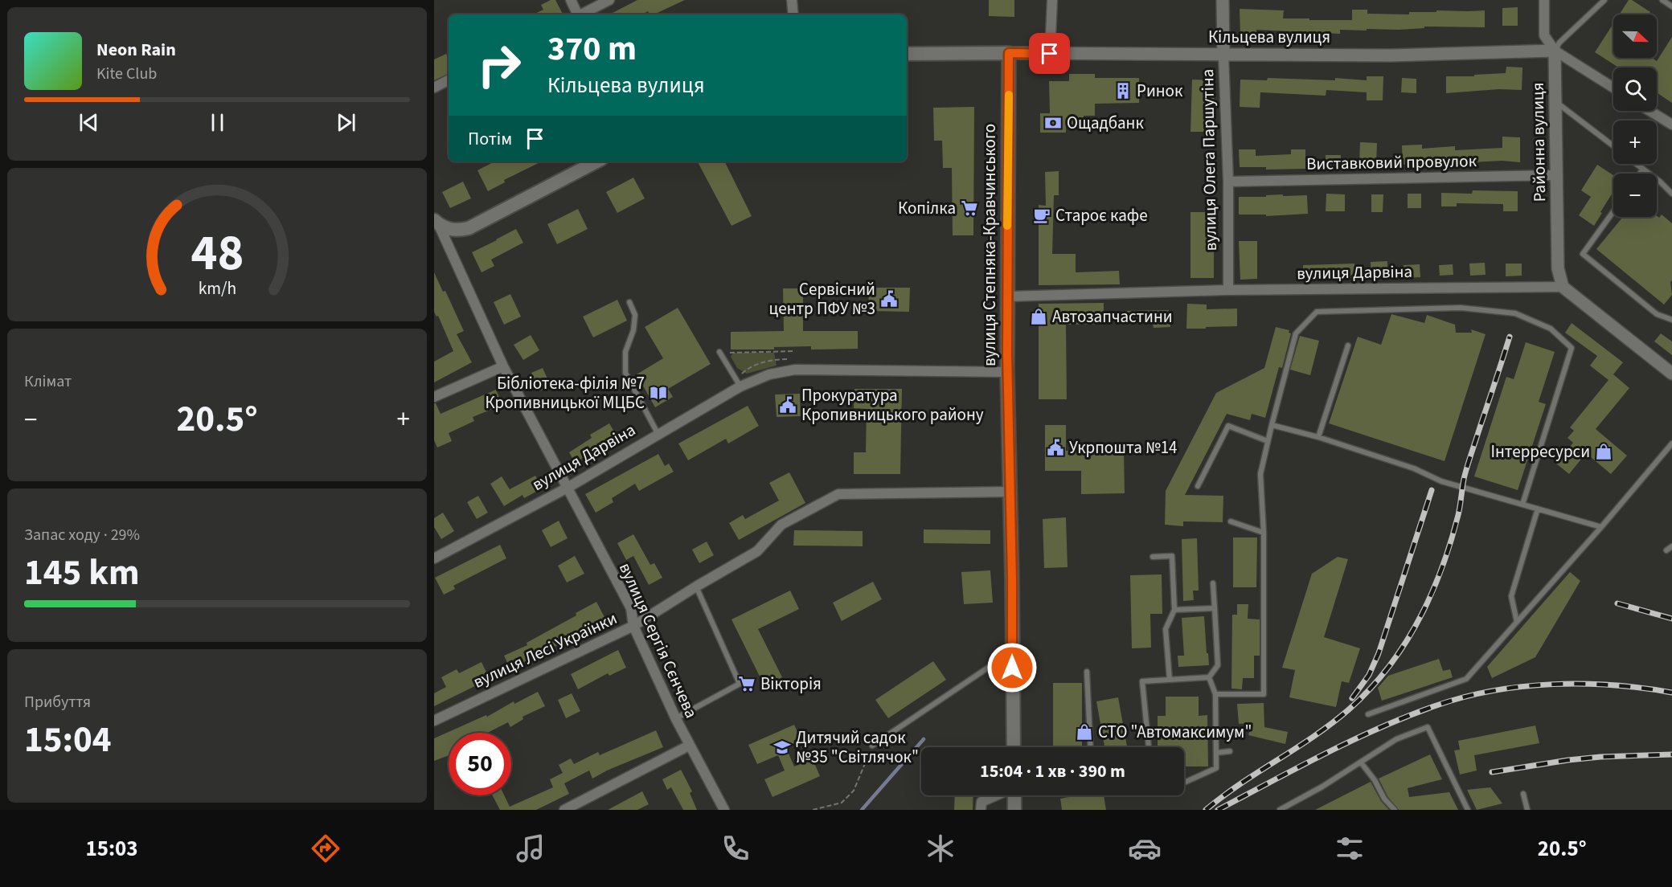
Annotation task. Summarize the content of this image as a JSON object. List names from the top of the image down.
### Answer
{
  "streets": {
    "main road": ["Кільцева вулиця", "вулиця Степняка-Кравчинського"],
    "street": [
      "Районна вулиця",
      "вулиця Олега Паршутіна",
      "Виставковий провулок",
      "вулиця Дарвіна",
      "вулиця Сергія Сєнчева",
      "вулиця Лесі Українки"
    ]
  },
  "crossings": [
    ["Кільцева вулиця", "Районна вулиця"],
    ["Кільцева вулиця", "вулиця Олега Паршутіна"],
    ["Кільцева вулиця", "вулиця Степняка-Кравчинського"],
    ["Районна вулиця", "Виставковий провулок"],
    ["Районна вулиця", "вулиця Дарвіна"],
    ["вулиця Олега Паршутіна", "Виставковий провулок"],
    ["вулиця Олега Паршутіна", "вулиця Дарвіна"],
    ["вулиця Степняка-Кравчинського", "вулиця Дарвіна"],
    ["вулиця Степняка-Кравчинського", "вулиця Лесі Українки"],
    ["вулиця Дарвіна", "вулиця Сергія Сєнчева"],
    ["вулиця Сергія Сєнчева", "вулиця Лесі Українки"]
  ],
  "places": {
    "building": ["Ринок"],
    "bank": ["Ощадбанк"],
    "supermarket": ["Копілка", "Вікторія"],
    "cafe": ["Староє кафе"],
    "public building": ["Сервісний центр ПФУ №3", "Прокуратура Кропивницького району", "Укрпошта №14"],
    "shop": ["Автозапчастини", "Інтерресурси", "СТО \"Автомаксимум\""],
    "library": ["Бібліотека-філія №7 Кропивницької МЦБС"],
    "school or university": ["Дитячий садок №35 \"Світлячок\""]
  },
  "north": "right",
  "page": {
    "map_buttons": ["+", "−"],
    "turn": ["370 m", "Кільцева вулиця"],
    "song": ["Neon Rain", "Kite Club"],
    "then": "Потім",
    "tile": [
      "Клімат",
      ["Запас ходу · 29%", "145 km"],
      ["Прибуття", "15:04"]
    ],
    "heat": ["−", "20.5°", "+"],
    "limit": "50",
    "trip": "15:04 · 1 хв · 390 m",
    "tabs": ["15:03", "20.5°"],
    "gauge": ["48", "km/h"]
  }
}
